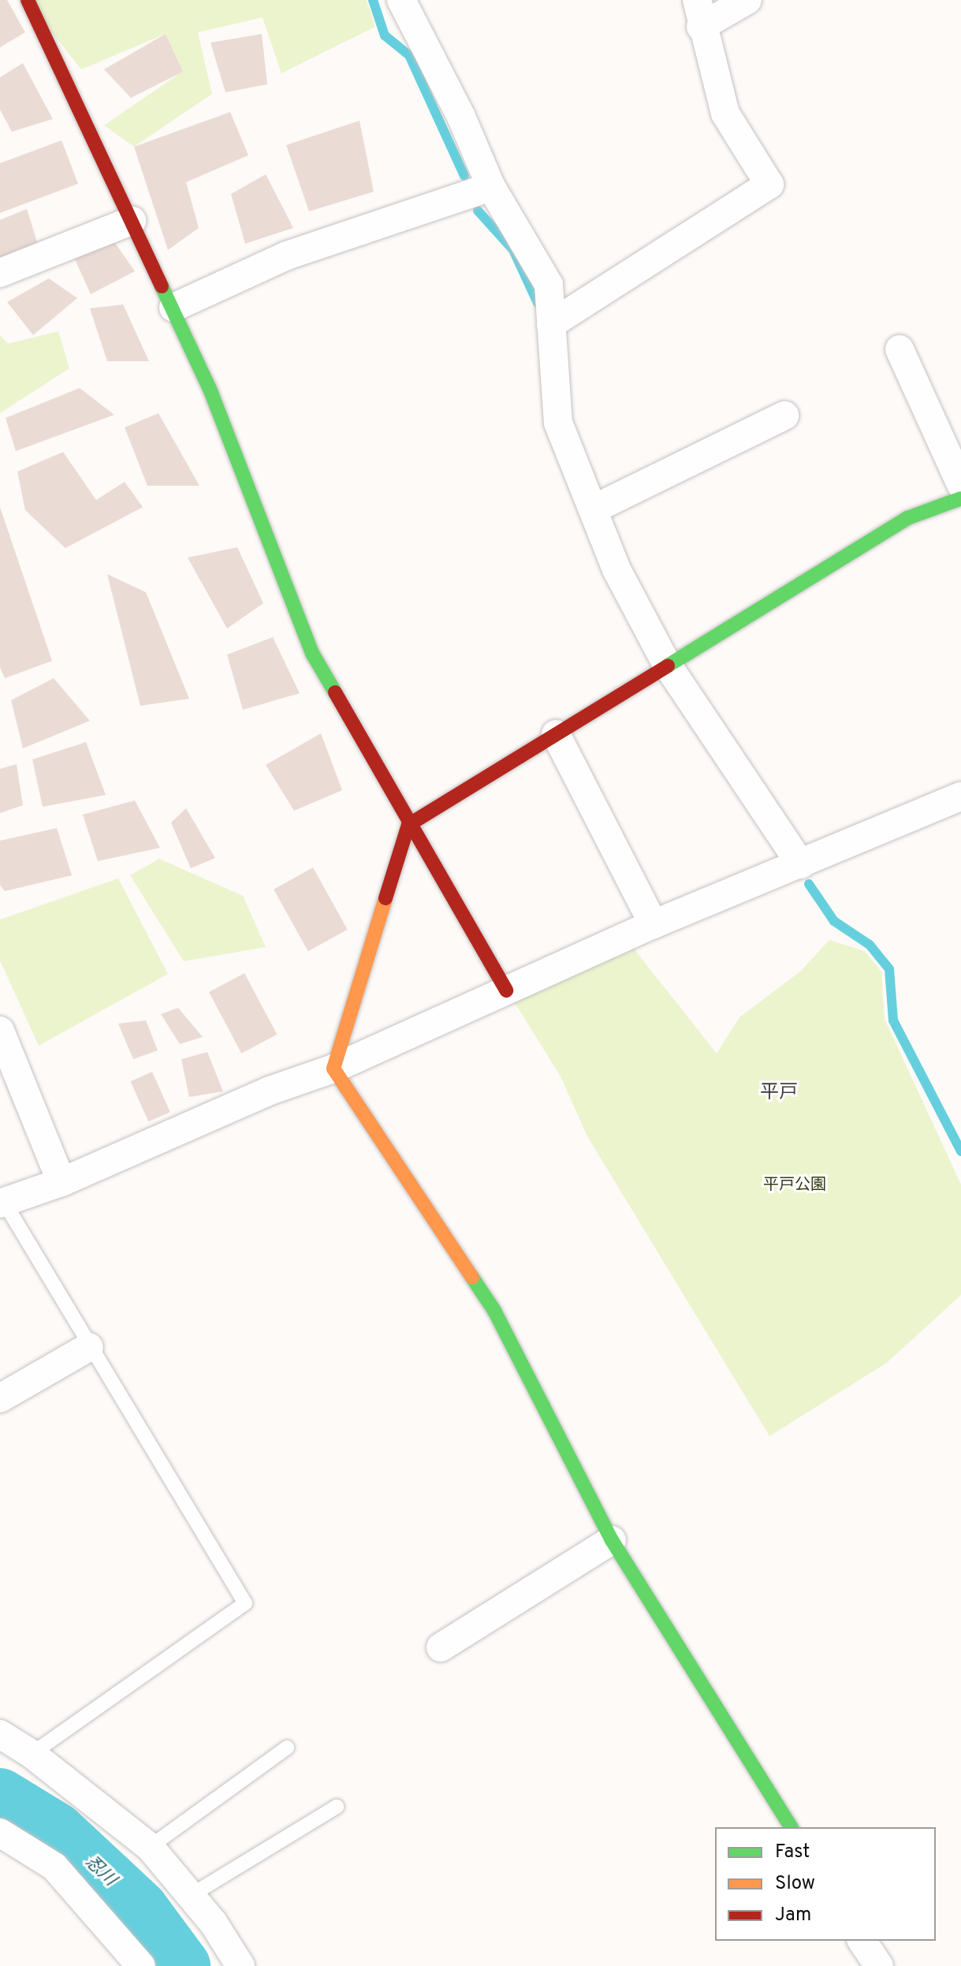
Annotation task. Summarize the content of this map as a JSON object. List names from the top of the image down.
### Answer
{
  "districts": ["平戸"],
  "water": ["忍川"],
  "parks": ["平戸公園"],
  "legend": ["Fast", "Slow", "Jam"]
}
